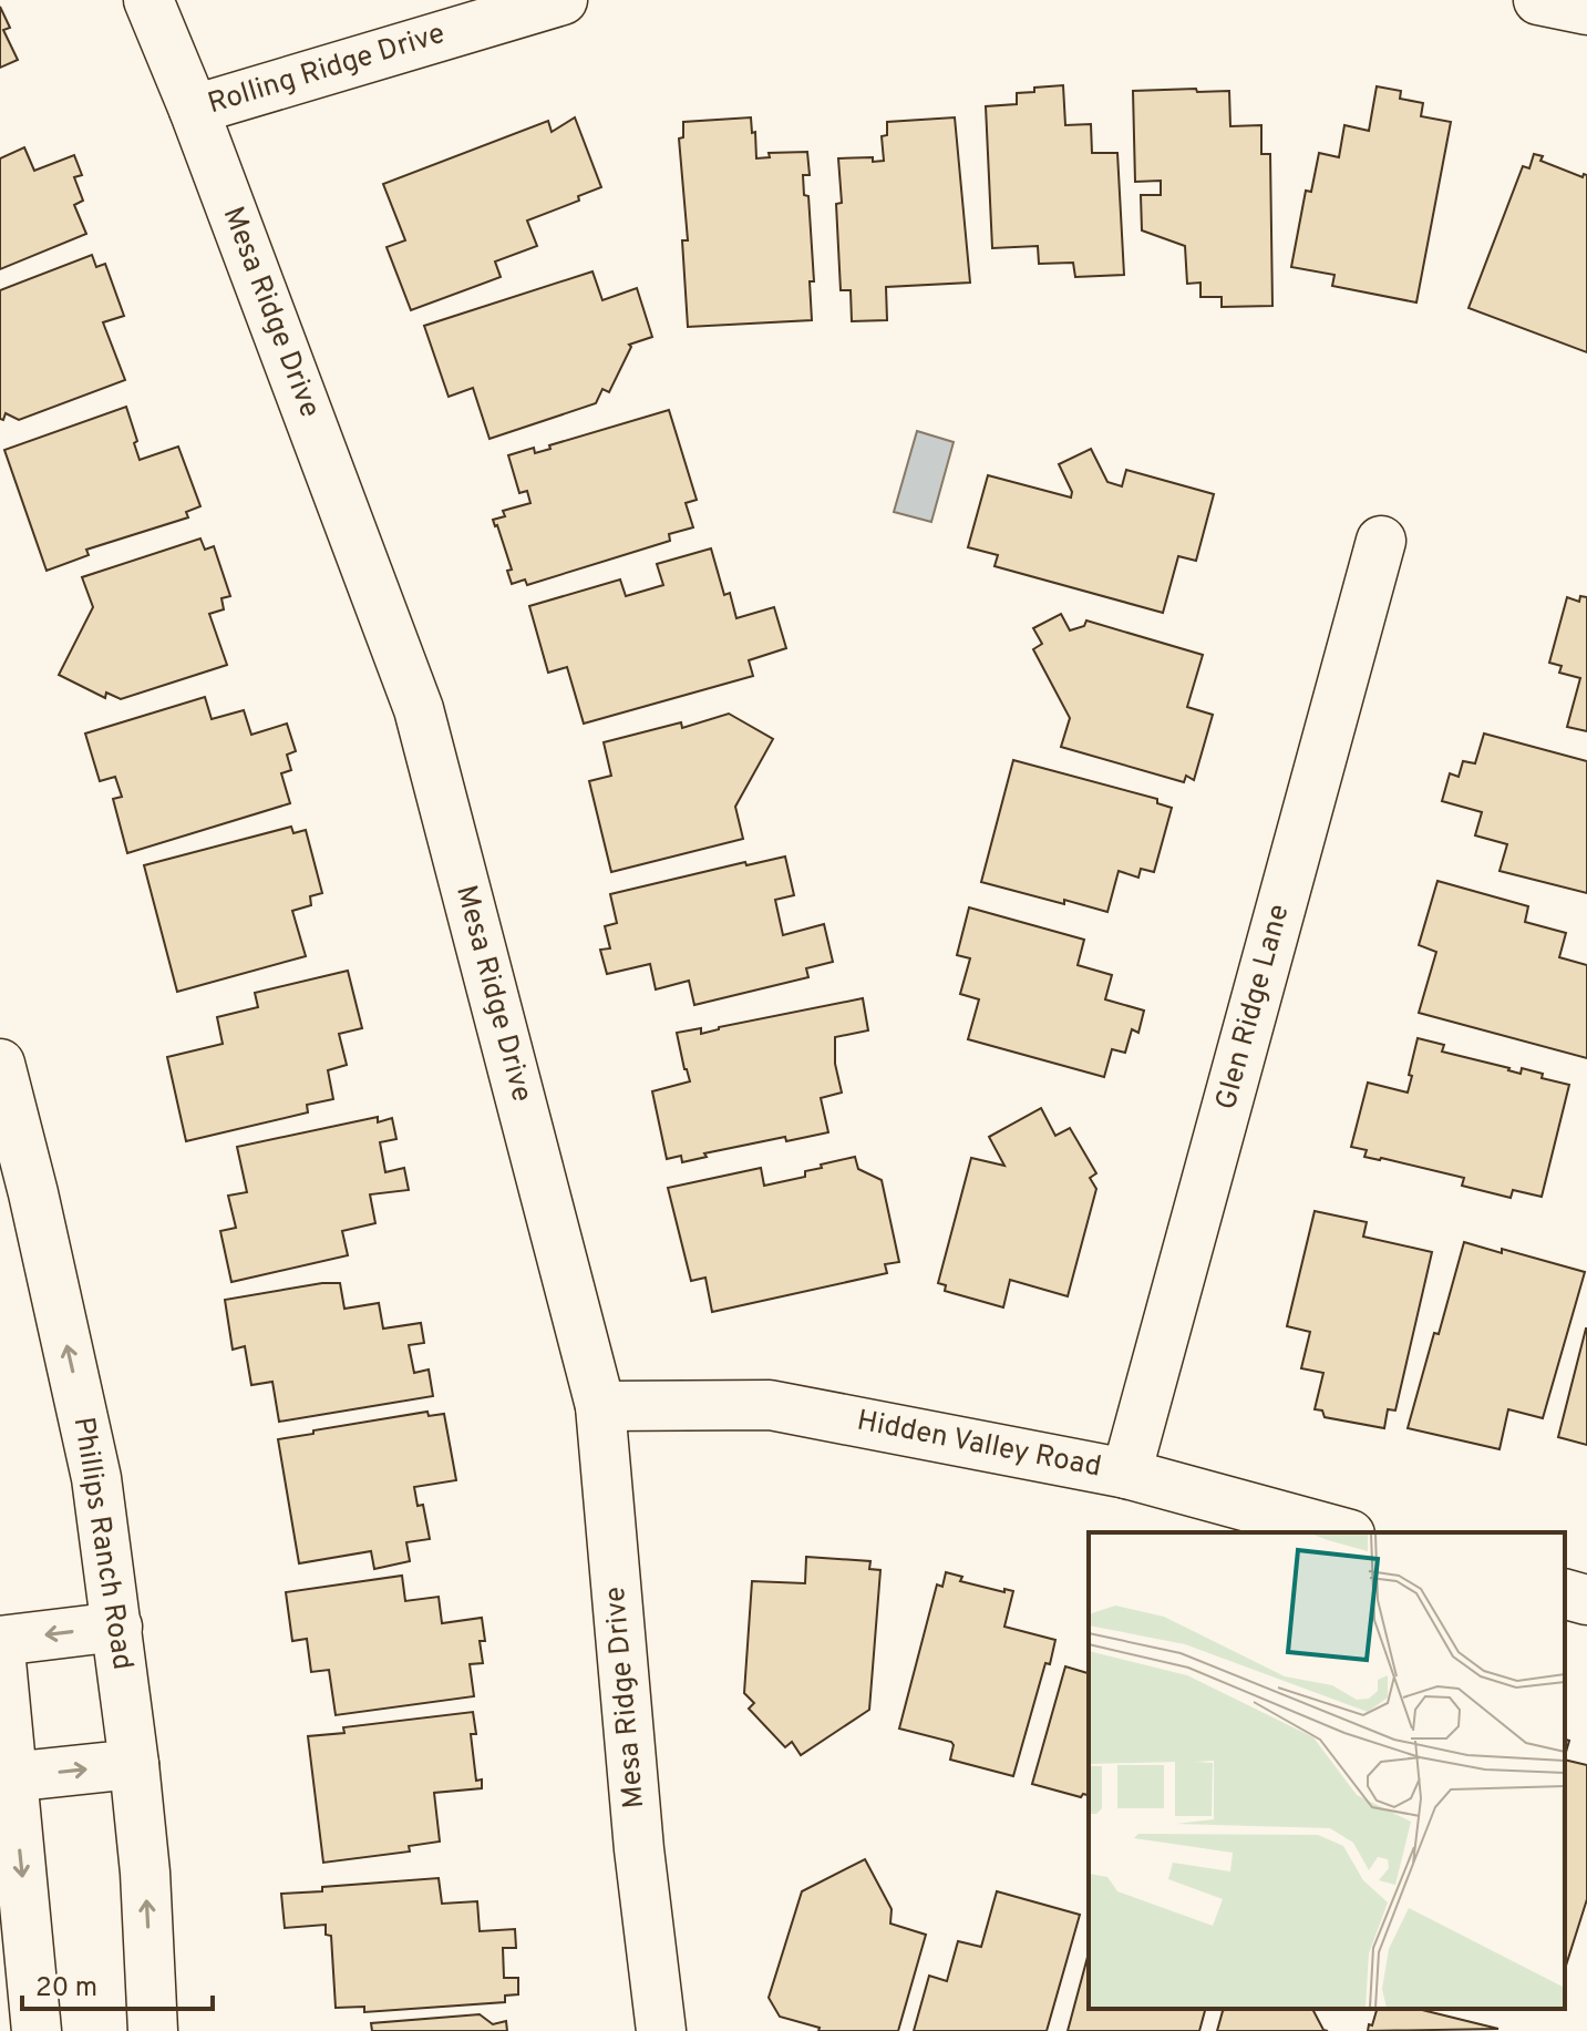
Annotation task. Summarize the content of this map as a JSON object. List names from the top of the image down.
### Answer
{
  "streets": {
    "street": [
      "Rolling Ridge Drive",
      "Mesa Ridge Drive",
      "Glen Ridge Lane",
      "Hidden Valley Road",
      "Phillips Ranch Road"
    ]
  },
  "crossings": [
    ["Rolling Ridge Drive", "Mesa Ridge Drive"],
    ["Mesa Ridge Drive", "Hidden Valley Road"],
    ["Glen Ridge Lane", "Hidden Valley Road"]
  ],
  "scale_bar": "20 m"
}
